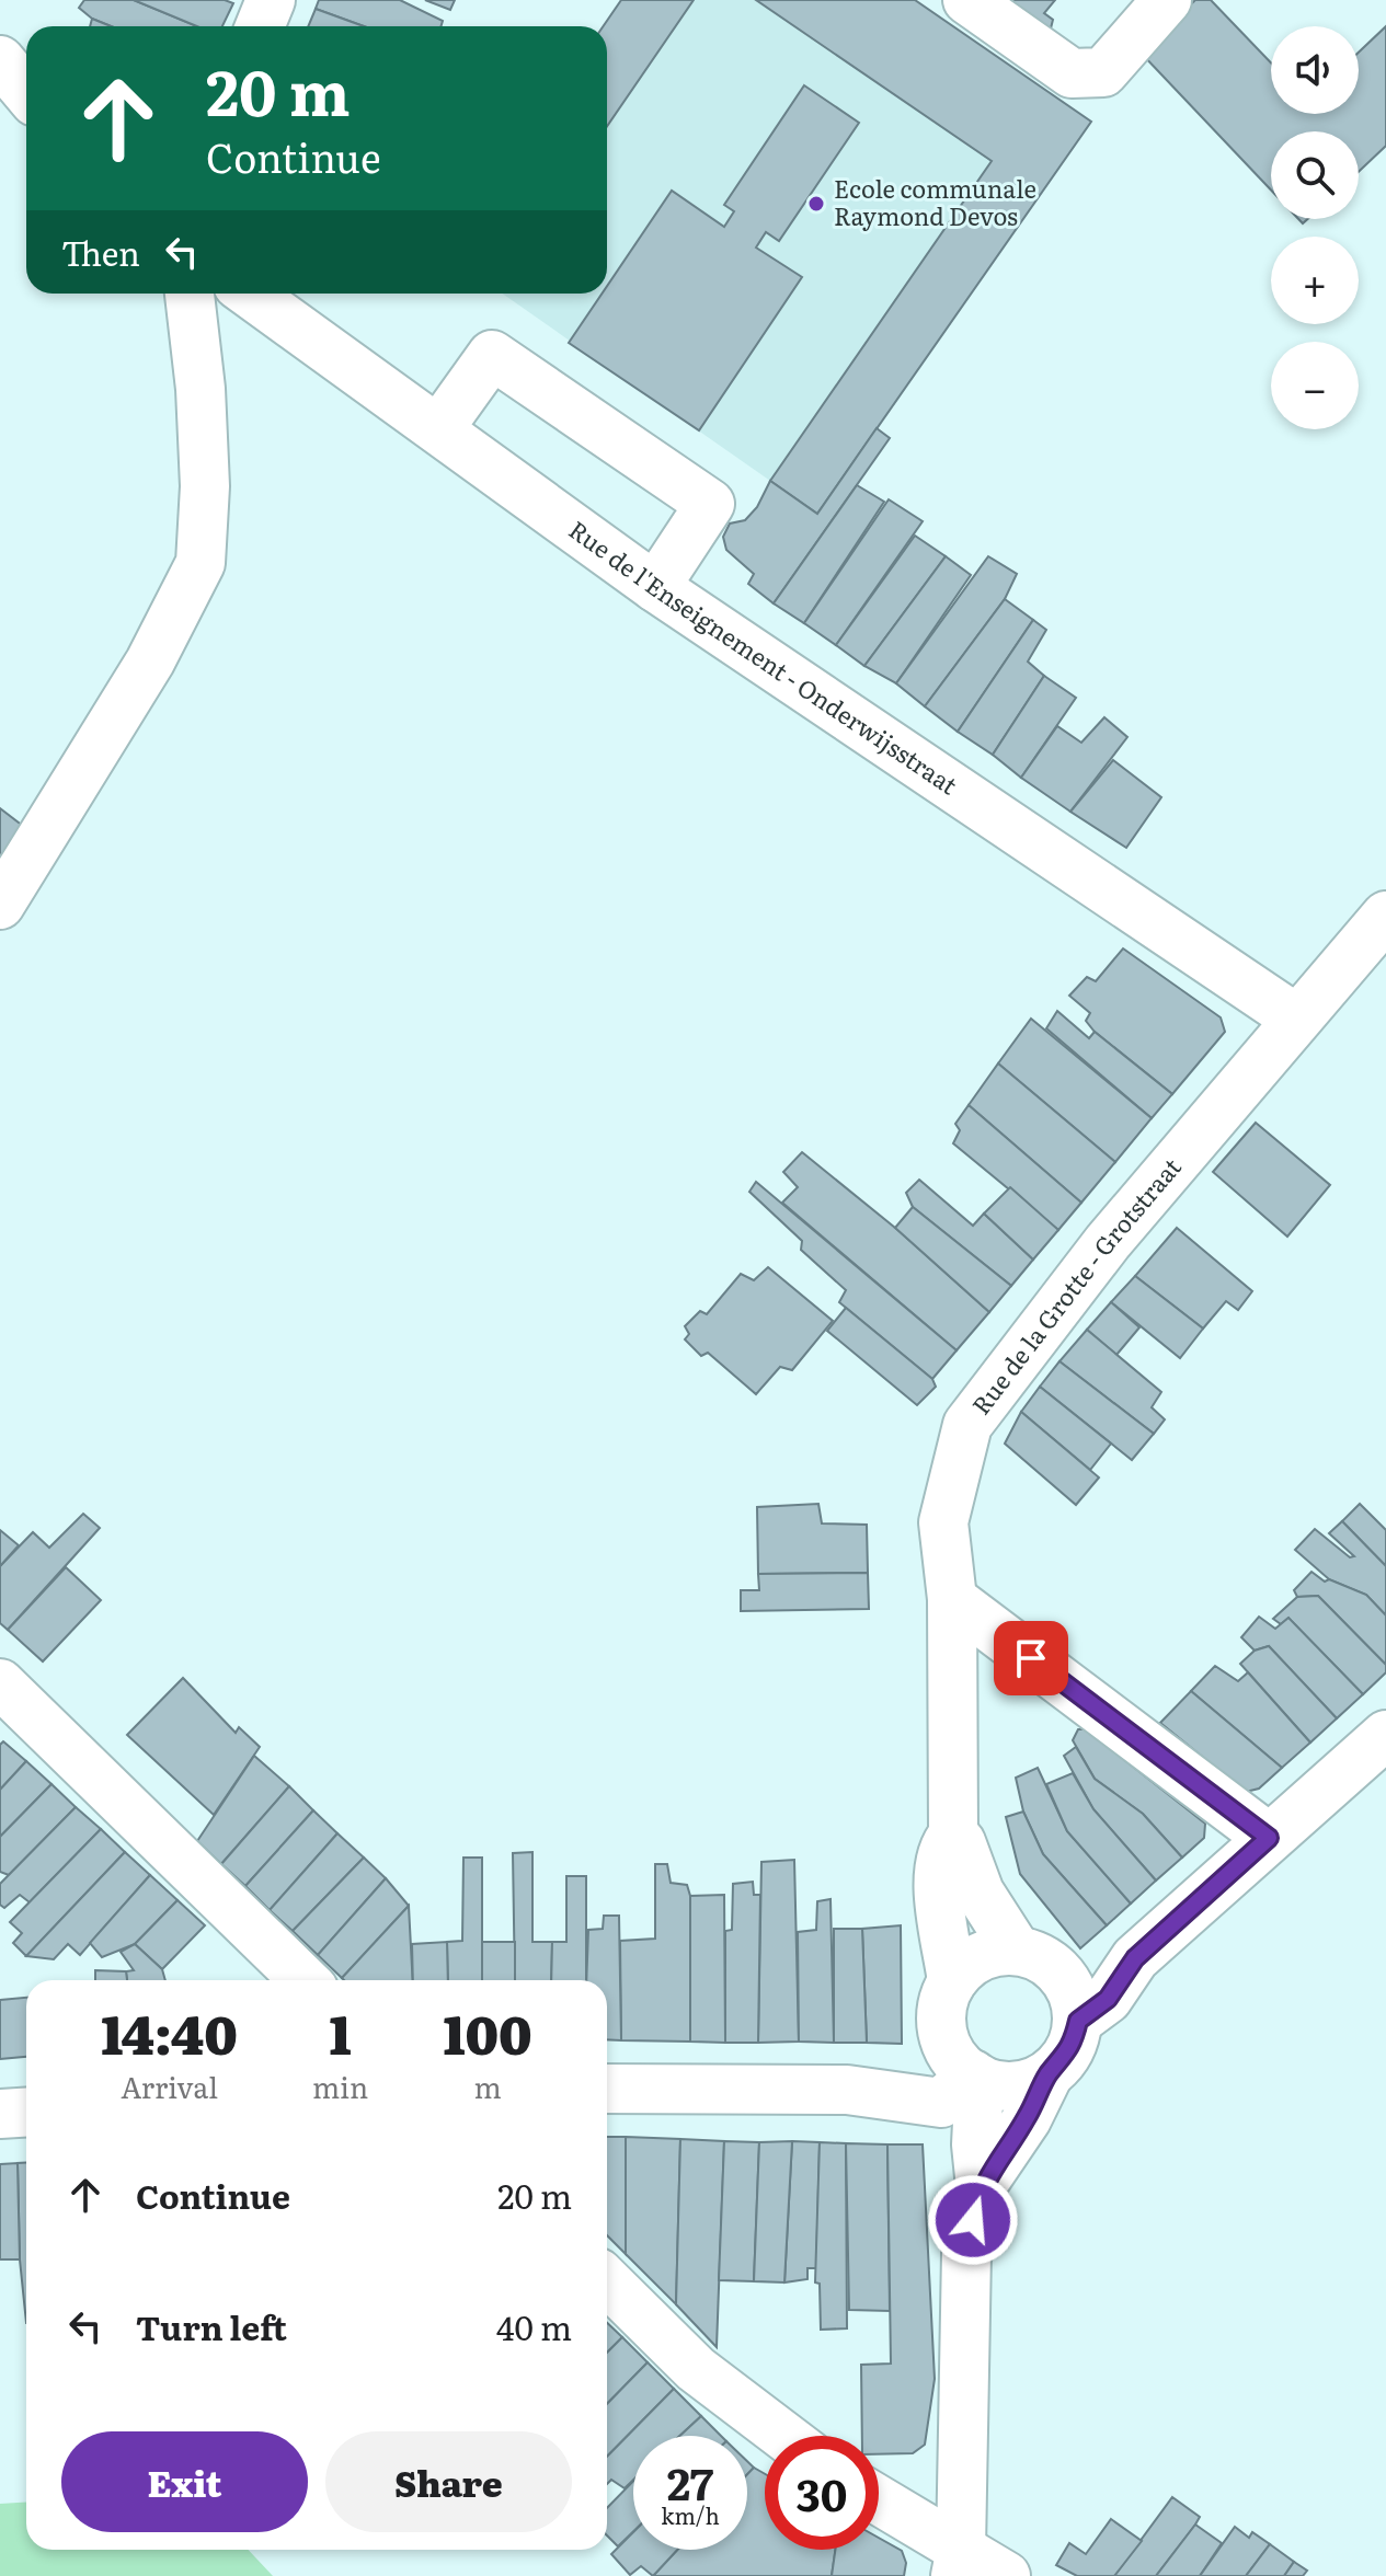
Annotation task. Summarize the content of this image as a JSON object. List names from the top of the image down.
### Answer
{
  "streets": {
    "street": ["Rue de l'Enseignement - Onderwijsstraat", "Rue de la Grotte - Grotstraat"]
  },
  "crossings": [
    ["Rue de l'Enseignement - Onderwijsstraat", "Rue de la Grotte - Grotstraat"]
  ],
  "places": ["Ecole communale Raymond Devos"],
  "page": {
    "map_buttons": ["+", "−"],
    "turn": ["20 m", "Continue"],
    "then": "Then",
    "eta": [
      "14:40",
      "Arrival",
      "1",
      "min",
      "100",
      "m"
    ],
    "list": [
      {
        "name": "Continue",
        "value": "20 m"
      },
      {
        "name": "Turn left",
        "value": "40 m"
      }
    ],
    "buttons": ["Exit", "Share"],
    "speed": "27 km/h",
    "limit": "30"
  }
}
